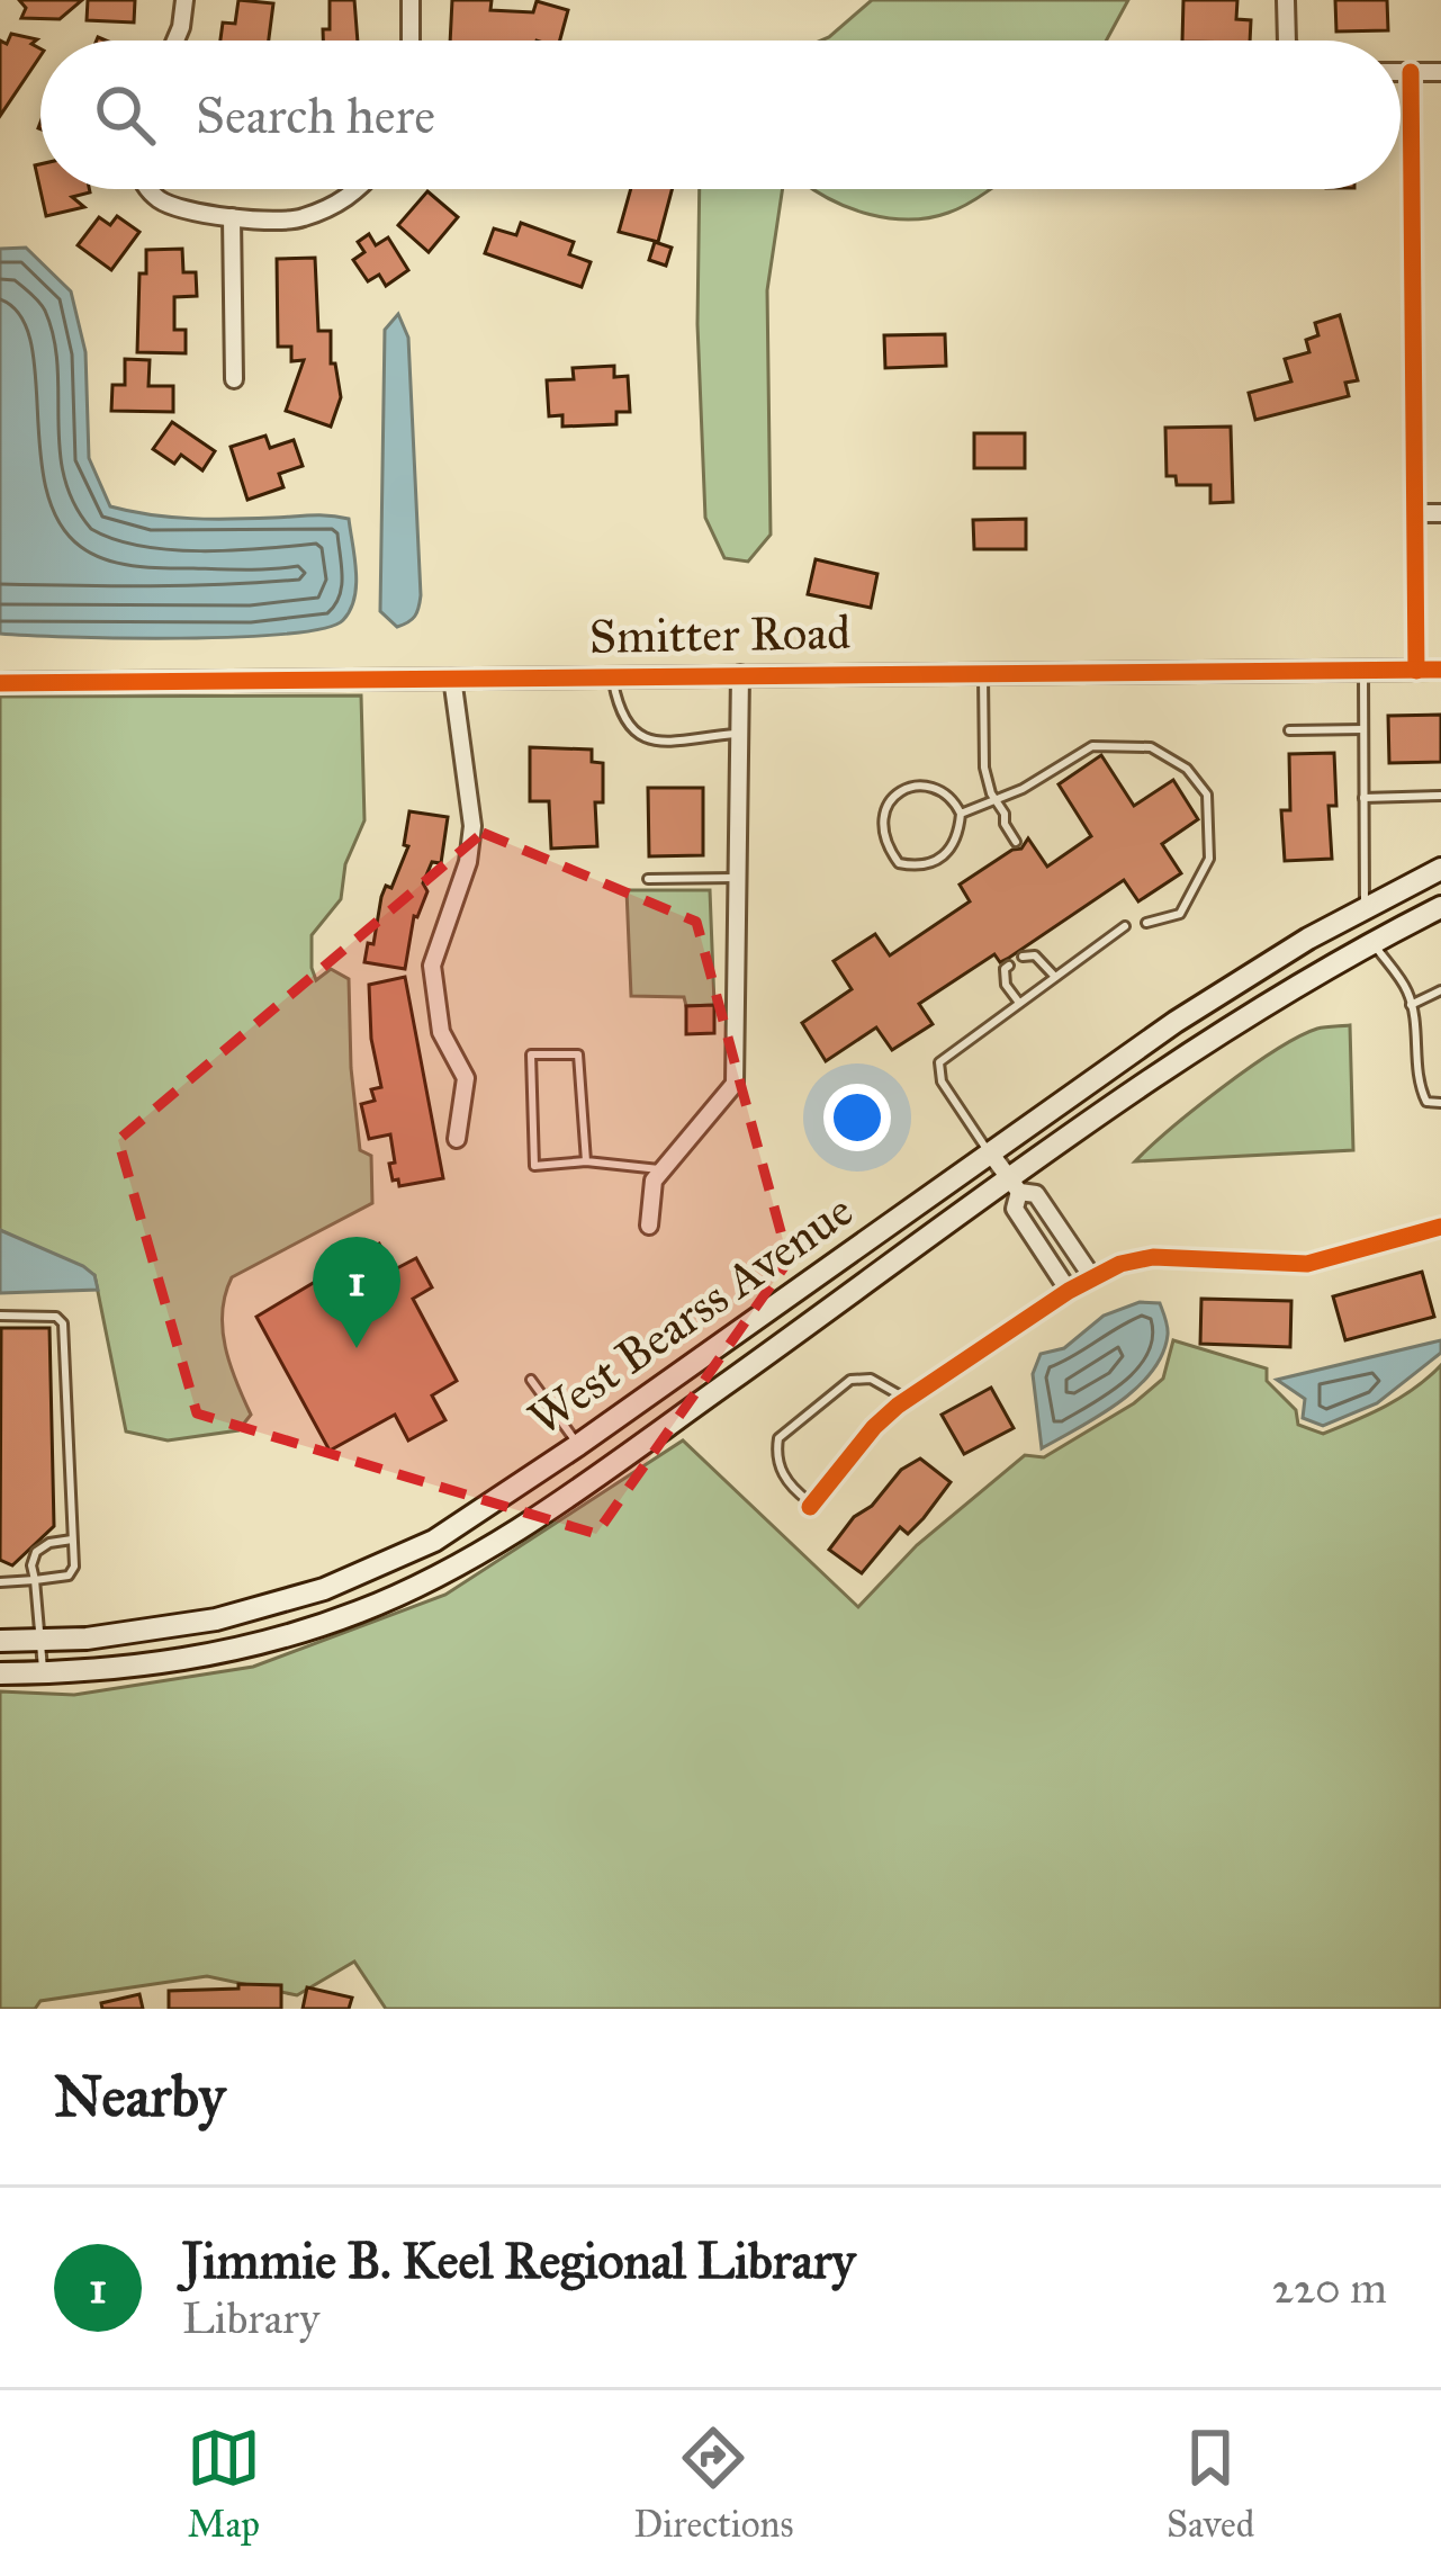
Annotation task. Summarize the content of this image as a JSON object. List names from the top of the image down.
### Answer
{
  "streets": {
    "main road": ["West Bearss Avenue"],
    "street": ["Smitter Road"]
  },
  "page": {
    "search": "Search here",
    "pins": "1",
    "heading": "Nearby",
    "list": [
      {
        "mark": "1",
        "name": "Jimmie B. Keel Regional Library",
        "note": "Library",
        "value": "220 m"
      }
    ],
    "nav": ["Map", "Directions", "Saved"]
  }
}
